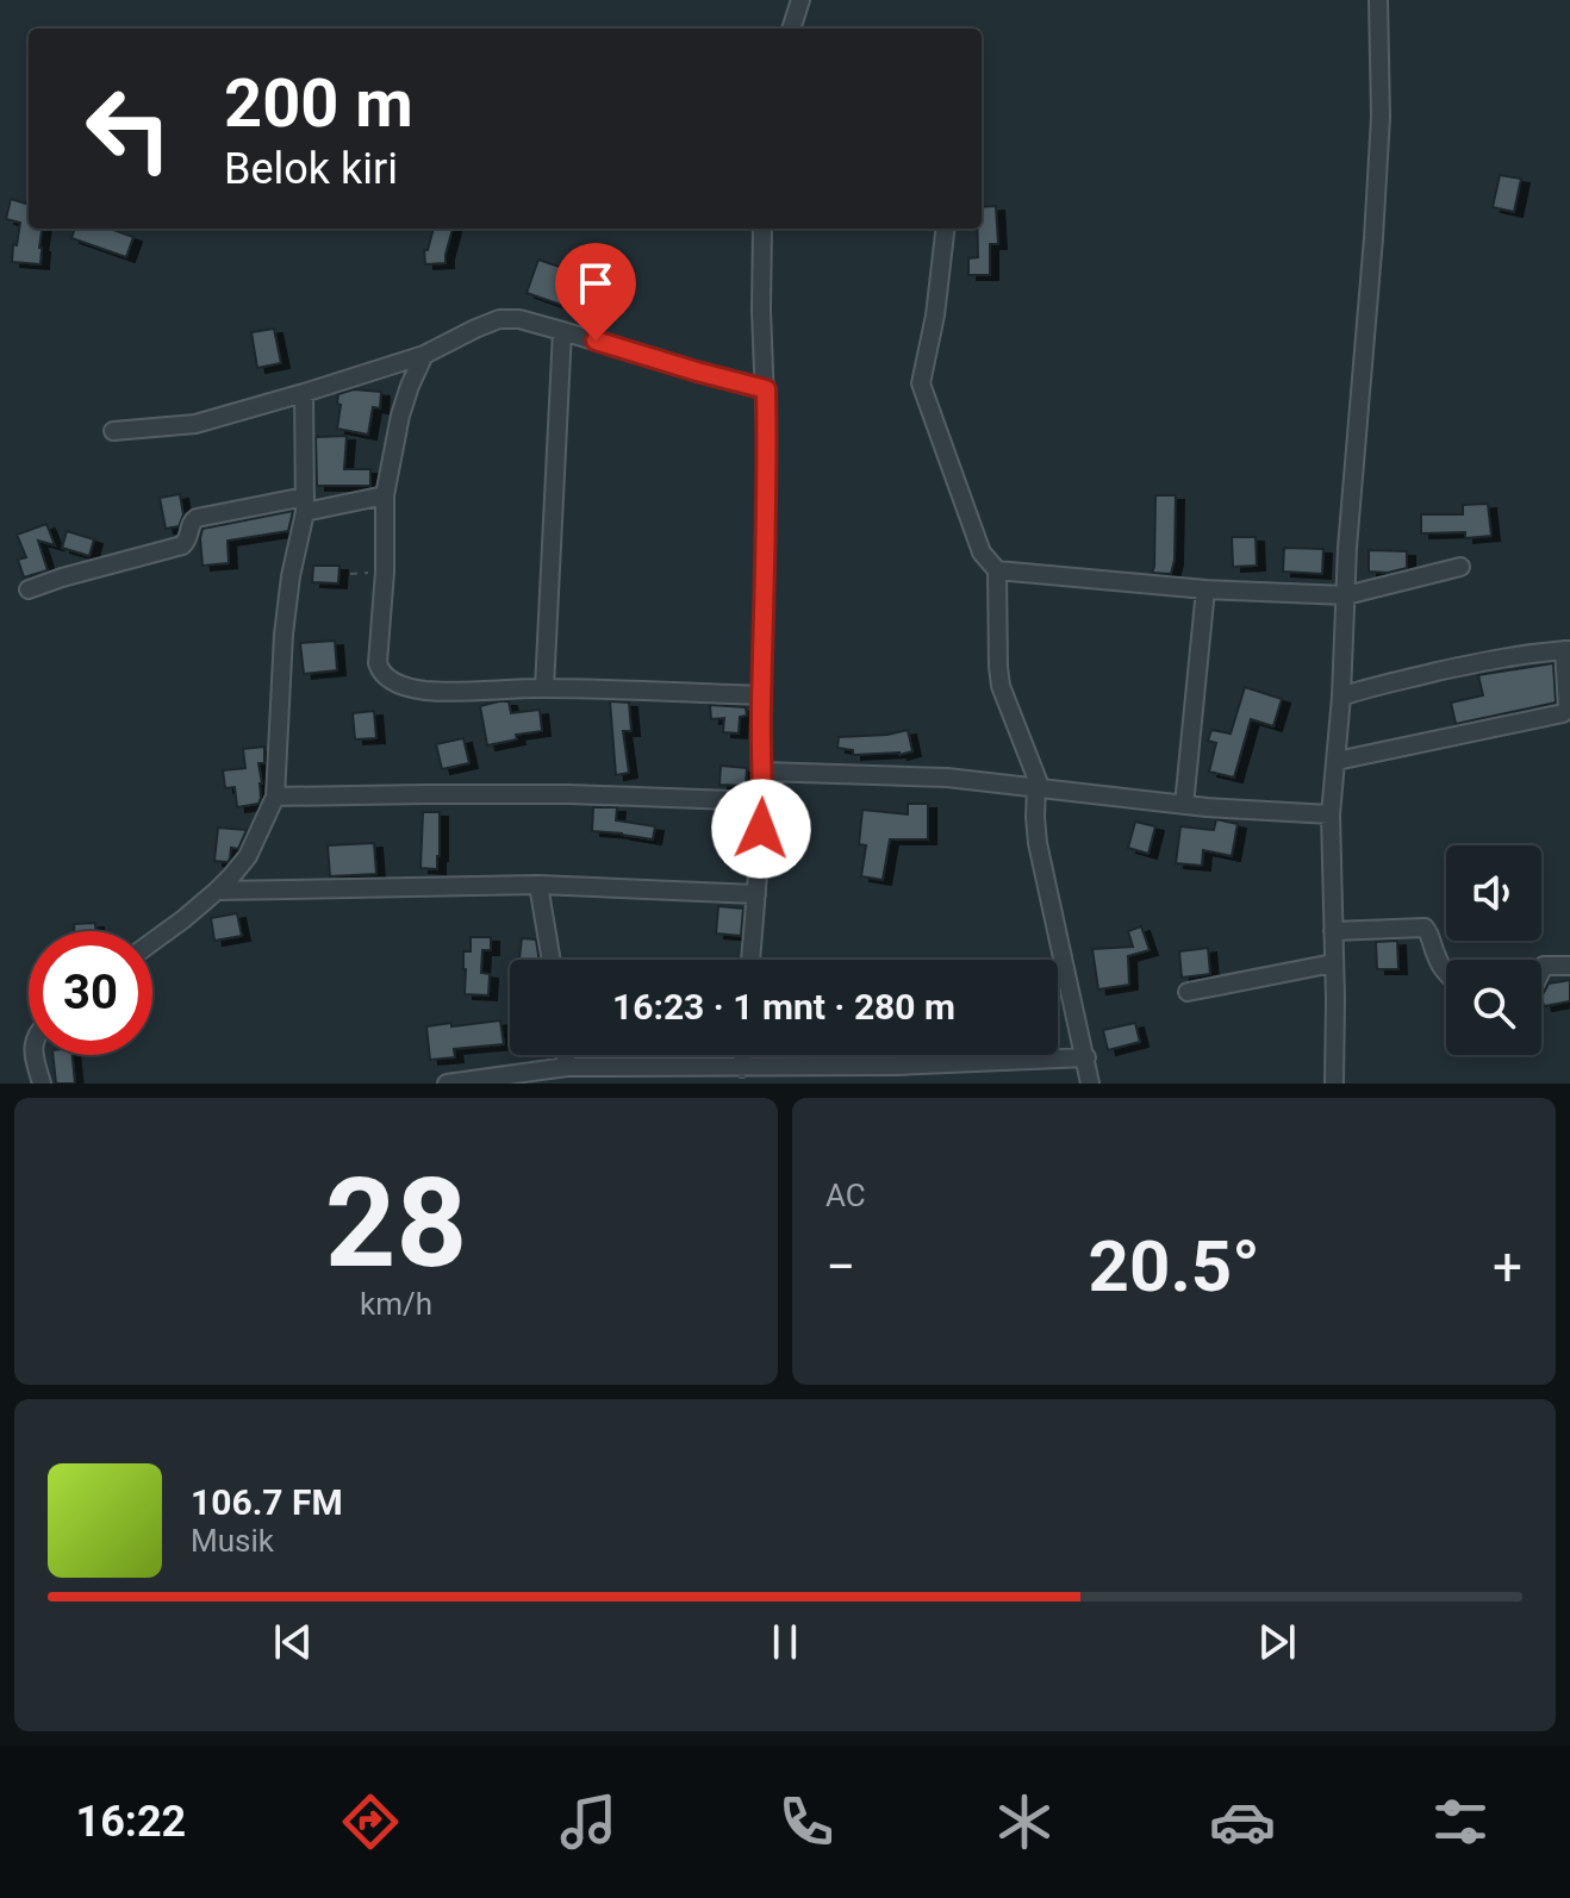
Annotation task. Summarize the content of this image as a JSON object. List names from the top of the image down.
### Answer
{
  "page": {
    "turn": ["200 m", "Belok kiri"],
    "limit": "30",
    "trip": "16:23 · 1 mnt · 280 m",
    "tile": [
      ["28", "km/h"],
      "AC"
    ],
    "heat": ["−", "20.5°", "+"],
    "song": ["106.7 FM", "Musik"],
    "tabs": "16:22"
  }
}
